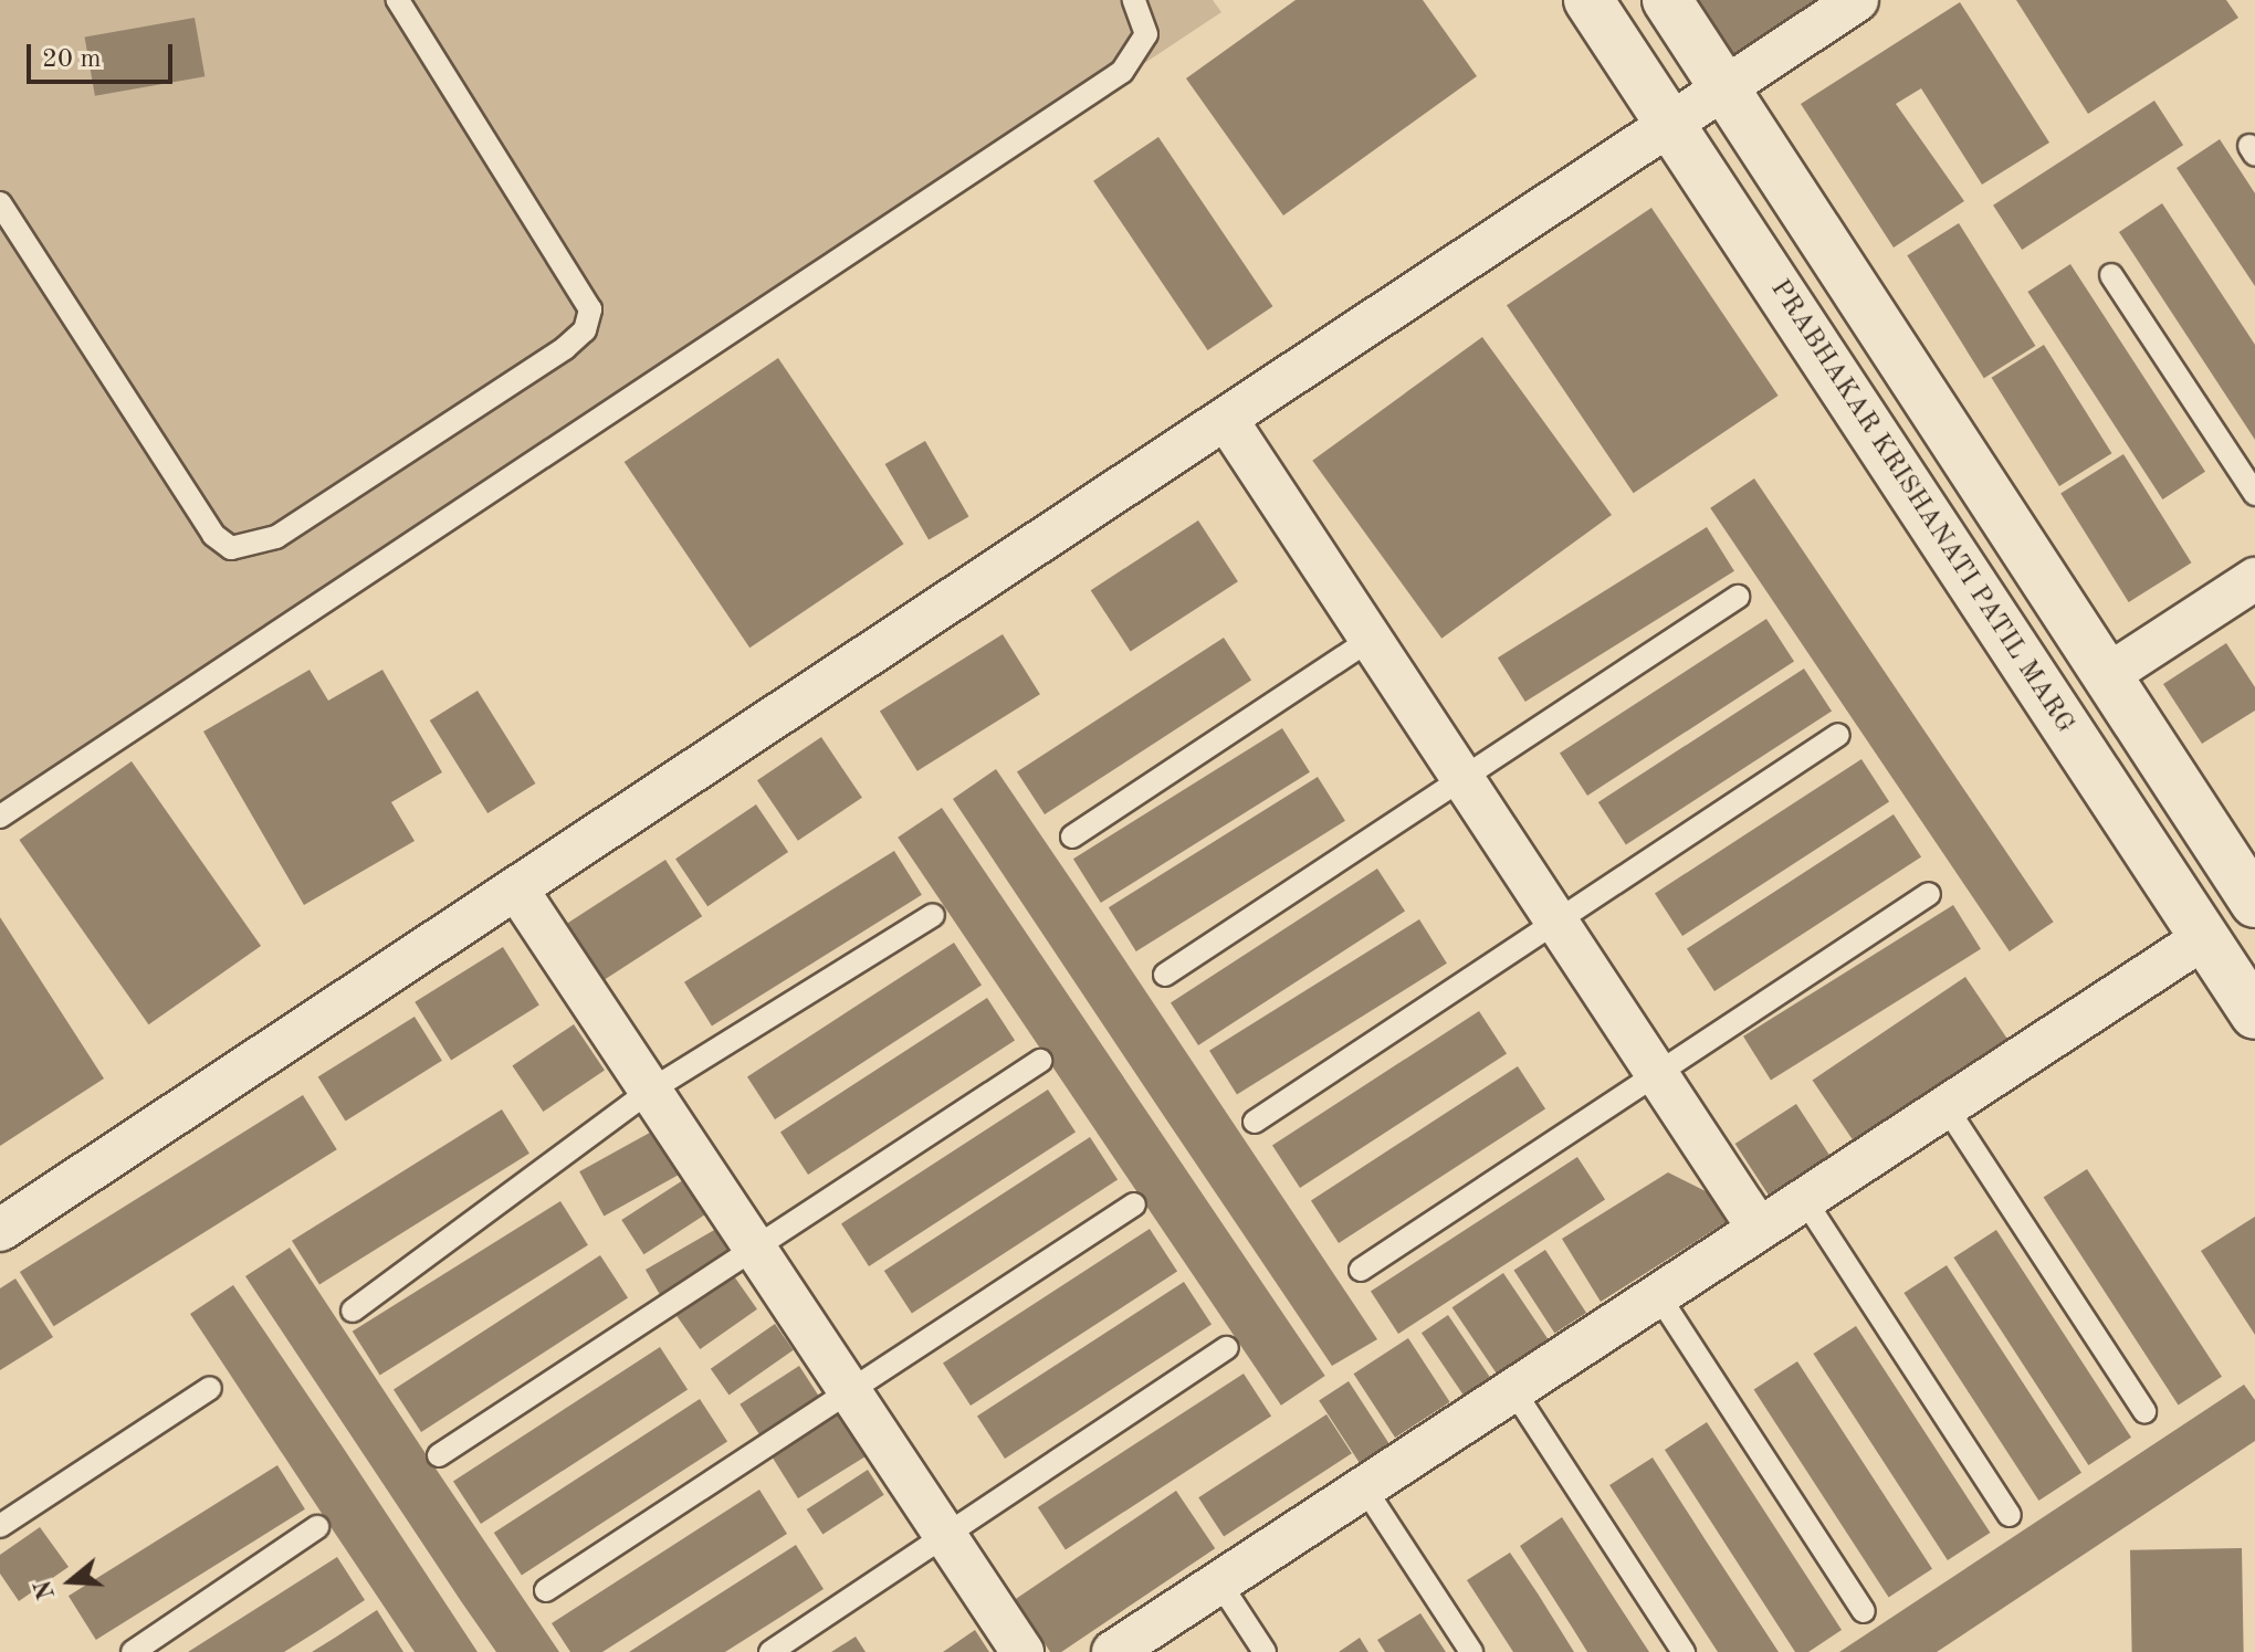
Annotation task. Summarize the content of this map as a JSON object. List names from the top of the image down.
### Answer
{
  "streets": {
    "street": ["PRABHAKAR KRISHANATI PATIL MARG"]
  },
  "scale_bar": "20 m",
  "north": "left"
}
